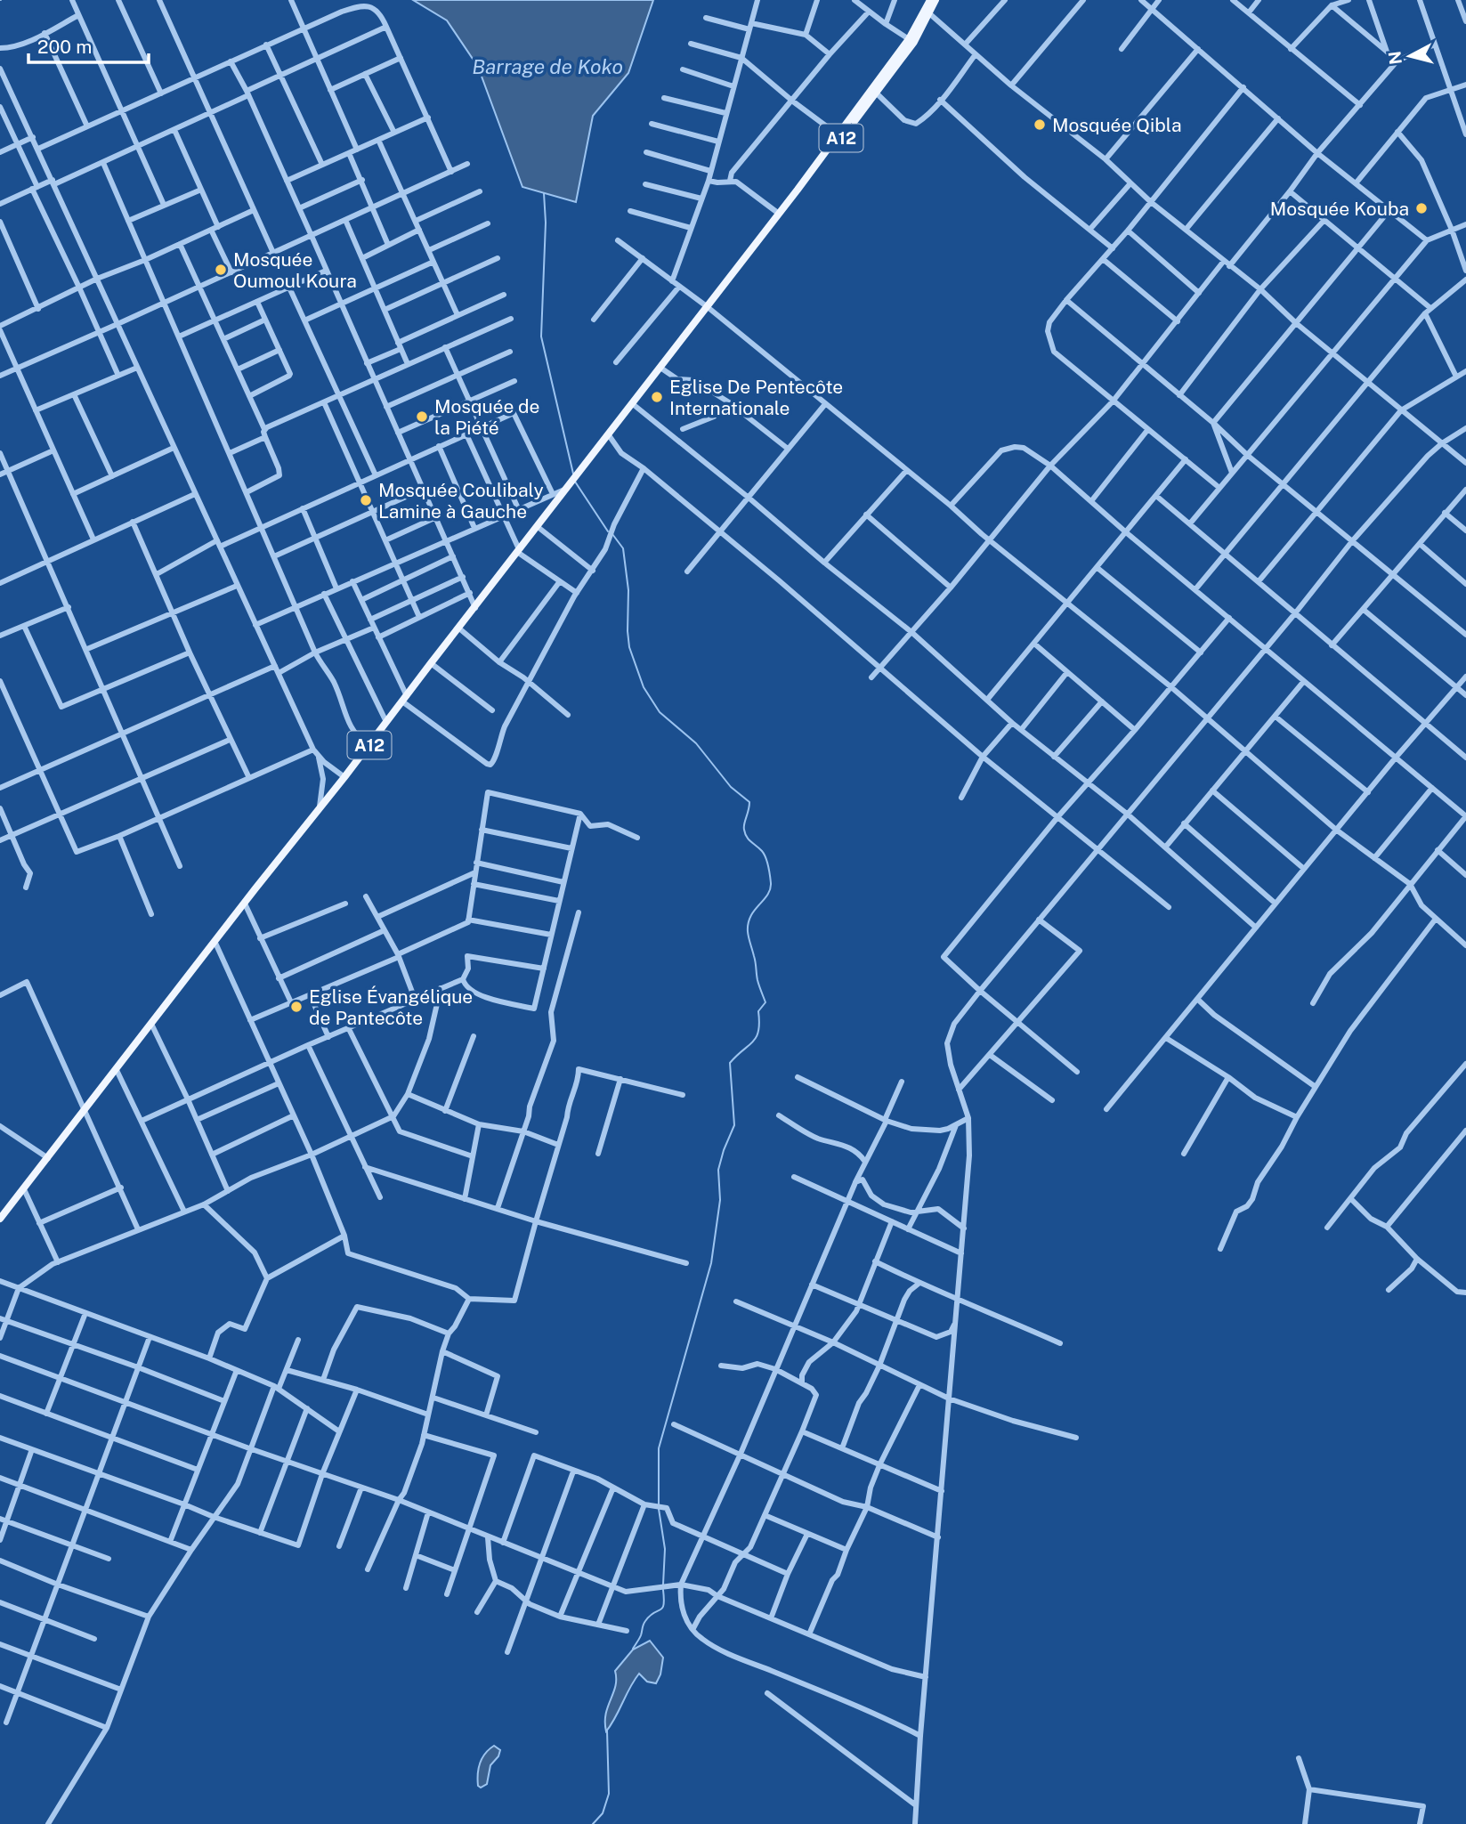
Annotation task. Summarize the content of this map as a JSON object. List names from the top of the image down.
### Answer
{
  "streets": {
    "main road": ["A12"]
  },
  "water": ["Barrage de Koko"],
  "places": [
    "Mosquée Qibla",
    "Mosquée Kouba",
    "Mosquée Oumoul Koura",
    "Eglise De Pentecôte Internationale",
    "Mosquée de la Piété",
    "Mosquée Coulibaly Lamine à Gauche",
    "Eglise Évangélique de Pantecôte"
  ],
  "scale_bar": "200 m",
  "north": "left"
}
